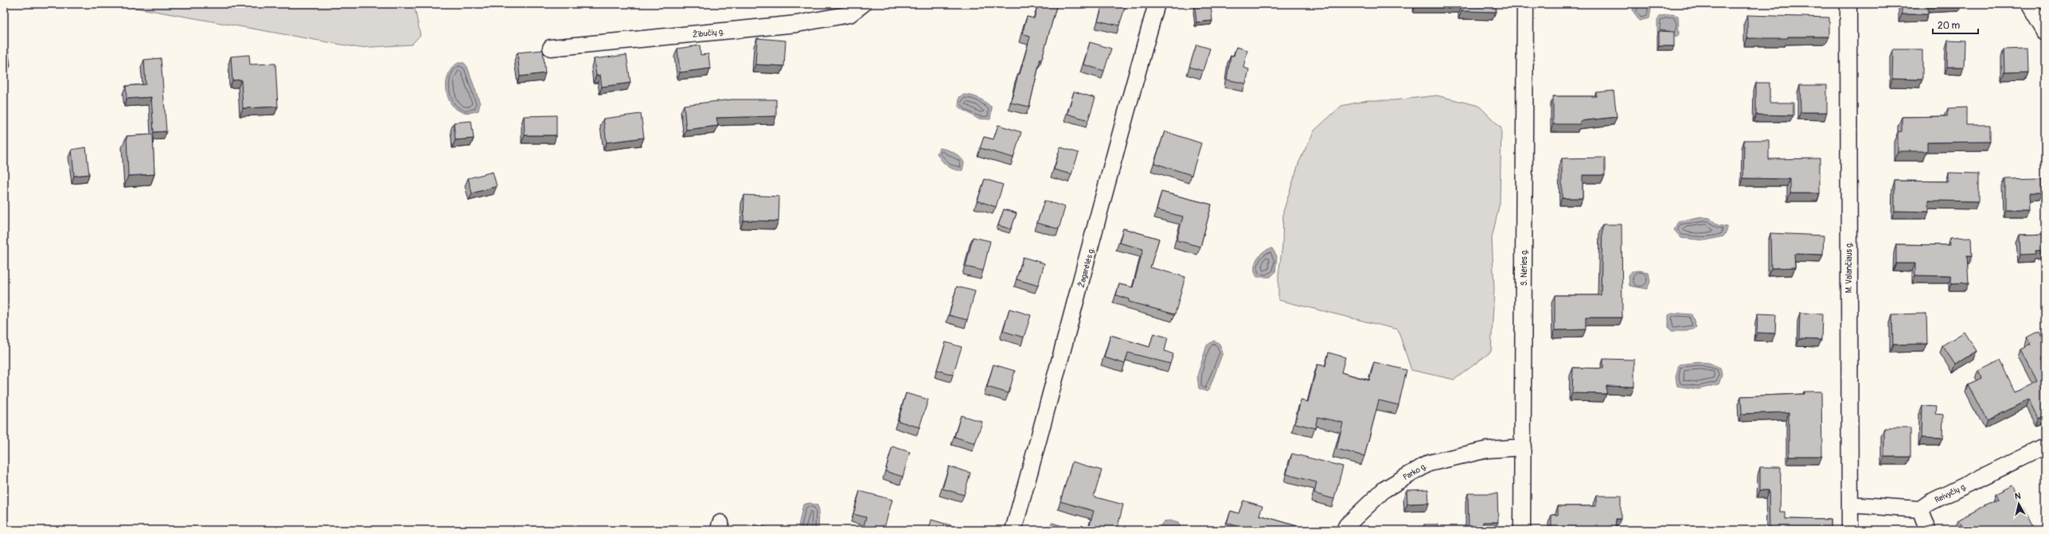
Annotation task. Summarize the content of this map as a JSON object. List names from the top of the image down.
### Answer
{
  "streets": {
    "street": [
      "Žibučių g.",
      "Žagarėlės g.",
      "S. Nėries g.",
      "M. Valančiaus g.",
      "Parko g.",
      "Reivyčių g."
    ]
  },
  "crossings": [
    ["S. Nėries g.", "Parko g."]
  ],
  "scale_bar": "20 m",
  "north": "top"
}
